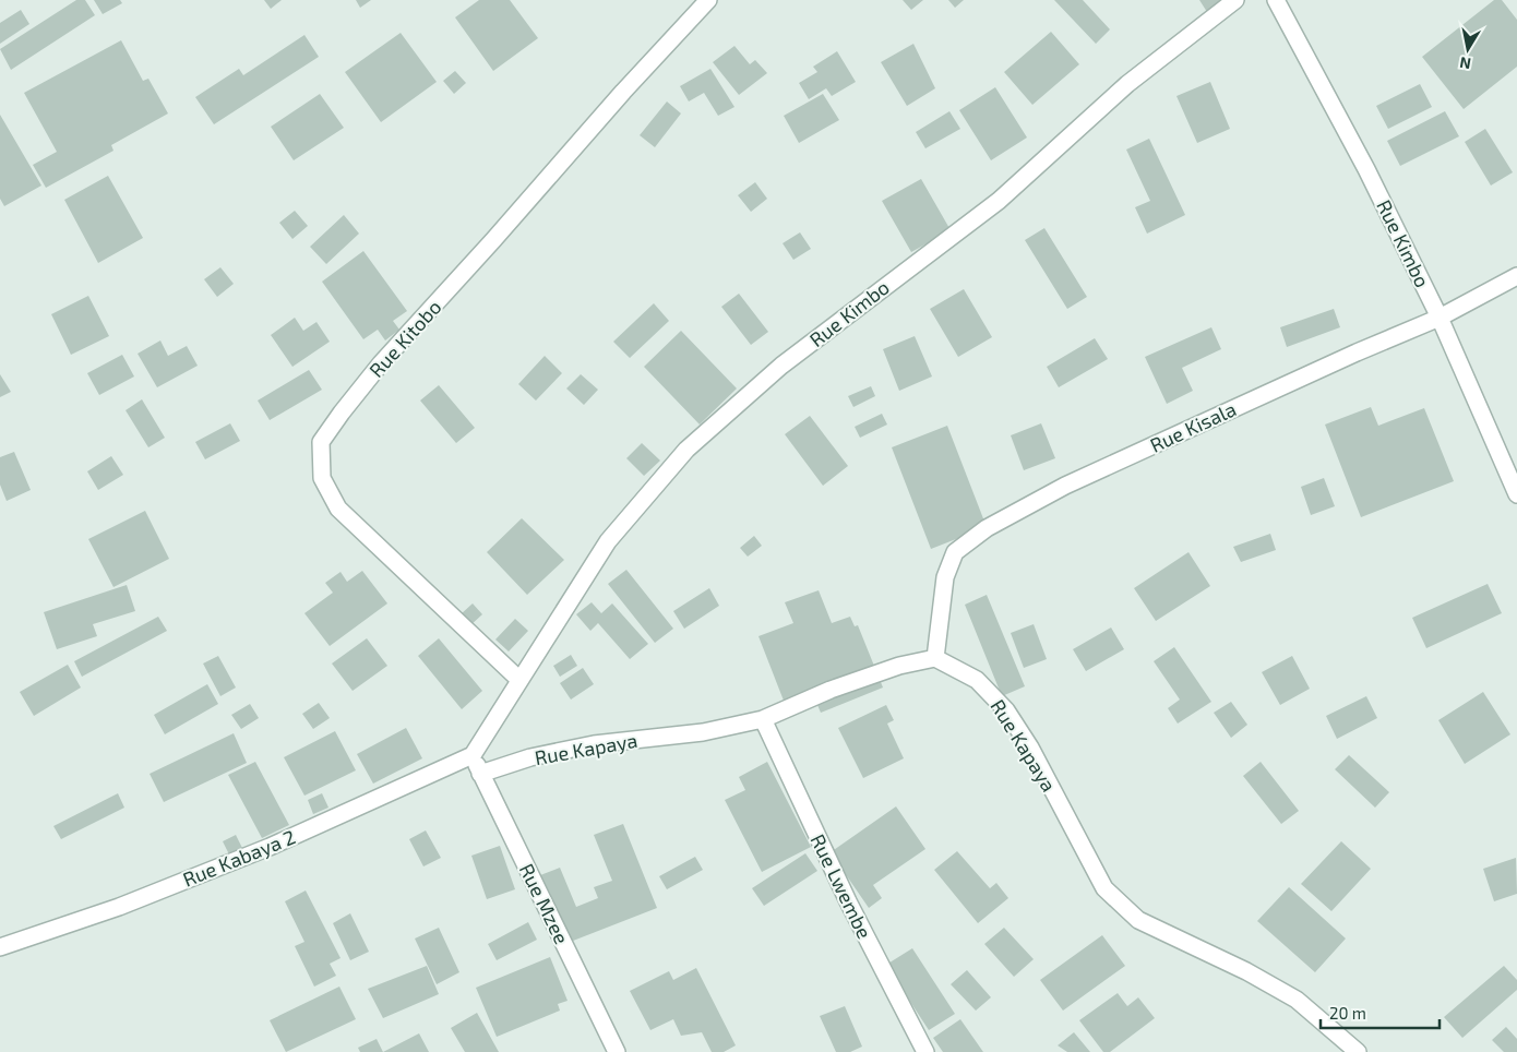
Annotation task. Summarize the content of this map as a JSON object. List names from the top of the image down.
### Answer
{
  "streets": {
    "street": [
      "Rue Kimbo",
      "Rue Kitobo",
      "Rue Kisala",
      "Rue Kapaya",
      "Rue Kabaya 2",
      "Rue Lwembe",
      "Rue Mzee"
    ]
  },
  "crossings": [
    ["Rue Kimbo", "Rue Kitobo"],
    ["Rue Kimbo", "Rue Kisala"],
    ["Rue Kimbo", "Rue Kabaya 2"],
    ["Rue Kimbo", "Rue Mzee"],
    ["Rue Kisala", "Rue Kapaya"],
    ["Rue Kapaya", "Rue Lwembe"],
    ["Rue Kapaya", "Rue Mzee"],
    ["Rue Kabaya 2", "Rue Mzee"]
  ],
  "scale_bar": "20 m",
  "north": "bottom"
}
